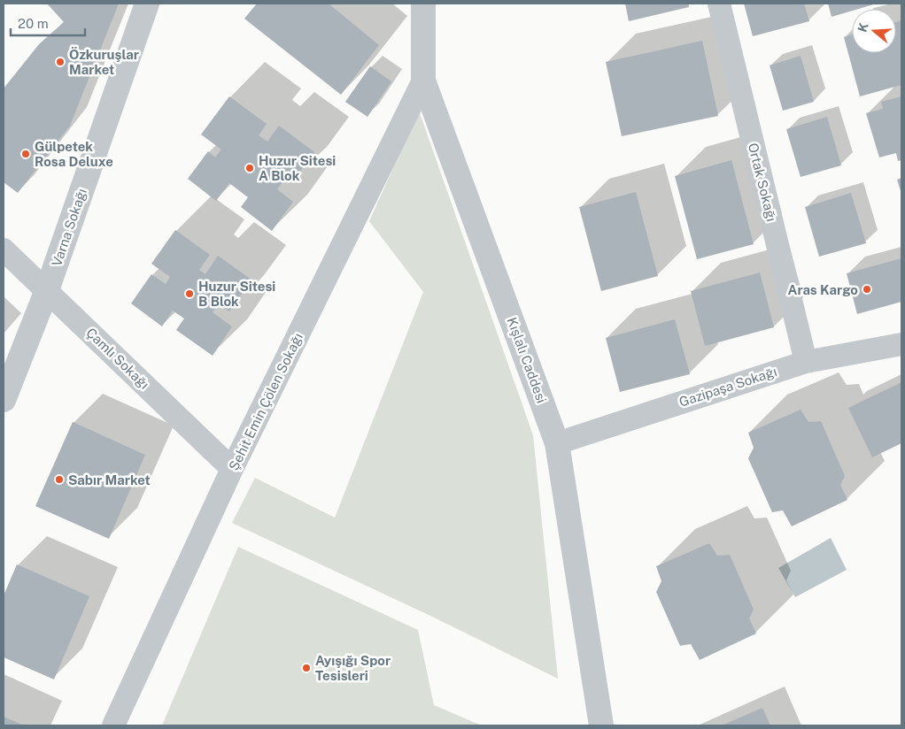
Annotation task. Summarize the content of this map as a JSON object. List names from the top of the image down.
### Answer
{
  "streets": {
    "street": [
      "Ortak Sokağı",
      "Varna Sokağı",
      "Çamlı Sokağı",
      "Kışlalı Caddesi",
      "Gazipaşa Sokağı",
      "Şehit Emin Çölen Sokağı"
    ]
  },
  "crossings": [
    ["Ortak Sokağı", "Gazipaşa Sokağı"],
    ["Varna Sokağı", "Çamlı Sokağı"],
    ["Çamlı Sokağı", "Şehit Emin Çölen Sokağı"],
    ["Kışlalı Caddesi", "Gazipaşa Sokağı"],
    ["Kışlalı Caddesi", "Şehit Emin Çölen Sokağı"]
  ],
  "places": [
    "Özkuruşlar Market",
    "Gülpetek Rosa Deluxe",
    "Huzur Sitesi A Blok",
    "Aras Kargo",
    "Huzur Sitesi B Blok",
    "Sabır Market",
    "Ayışığı Spor Tesisleri"
  ],
  "scale_bar": "20 m",
  "north": "left"
}
